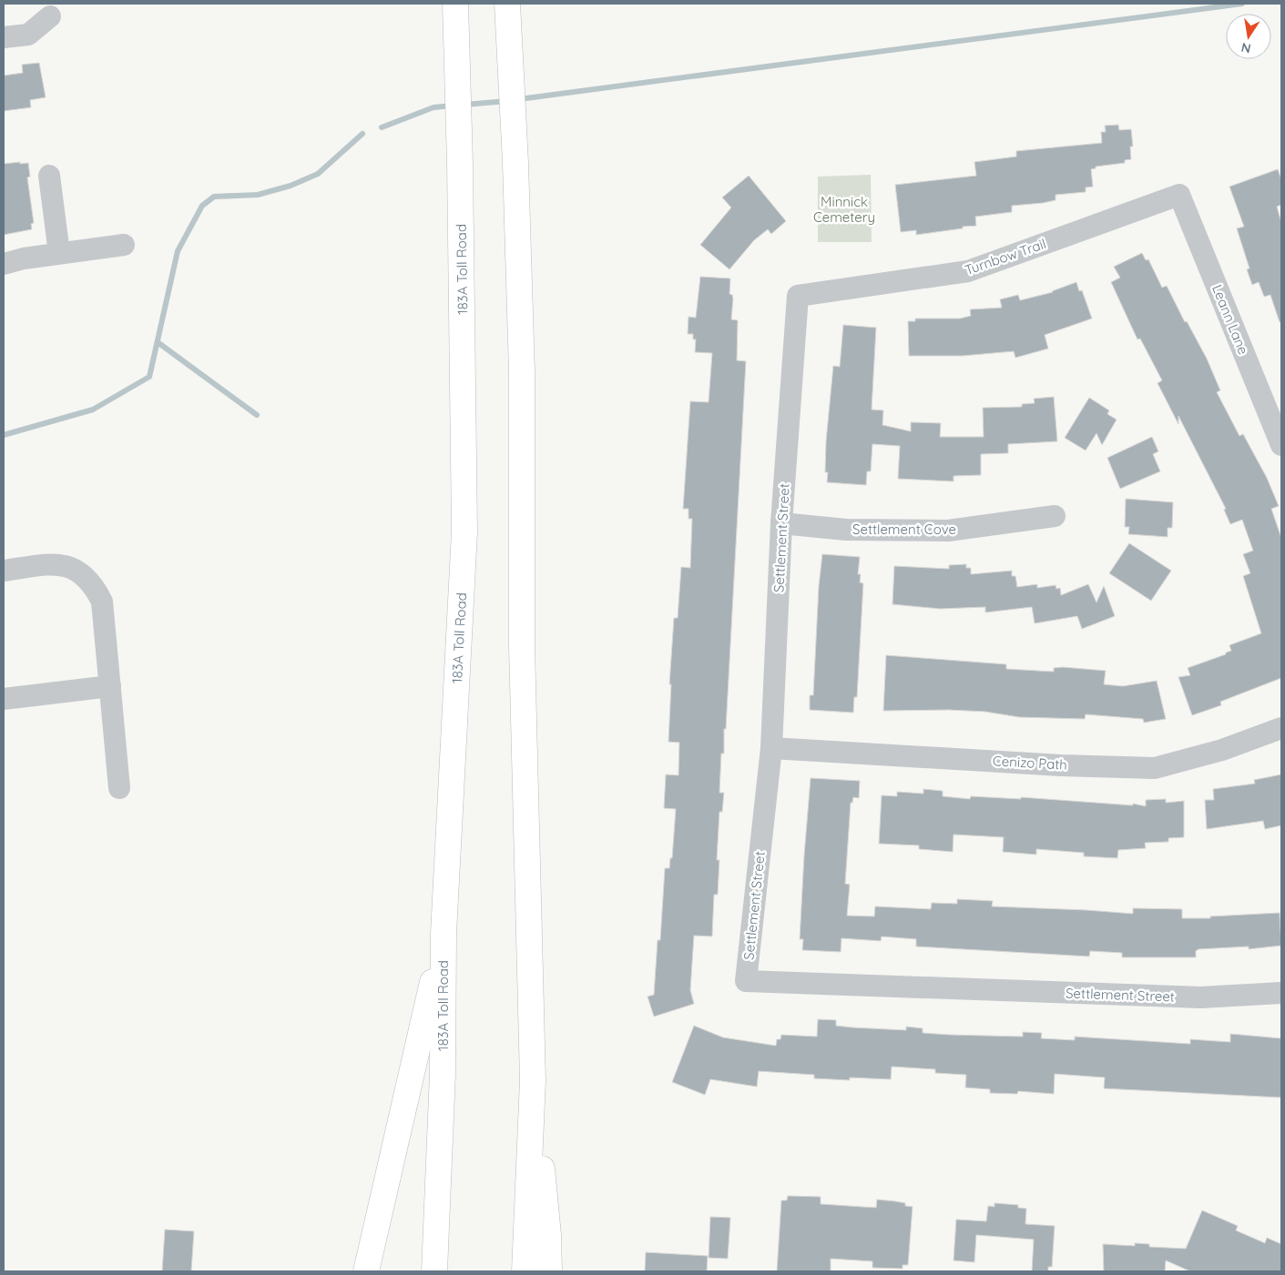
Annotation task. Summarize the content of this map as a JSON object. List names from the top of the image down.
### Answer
{
  "streets": {
    "highway": ["183A Toll Road"],
    "street": [
      "Turnbow Trail",
      "Leann Lane",
      "Settlement Cove",
      "Settlement Street",
      "Cenizo Path"
    ]
  },
  "crossings": [
    ["Turnbow Trail", "Leann Lane"],
    ["Turnbow Trail", "Settlement Street"],
    ["Settlement Cove", "Settlement Street"],
    ["Settlement Street", "Cenizo Path"]
  ],
  "parks": ["Minnick Cemetery"],
  "north": "bottom"
}
